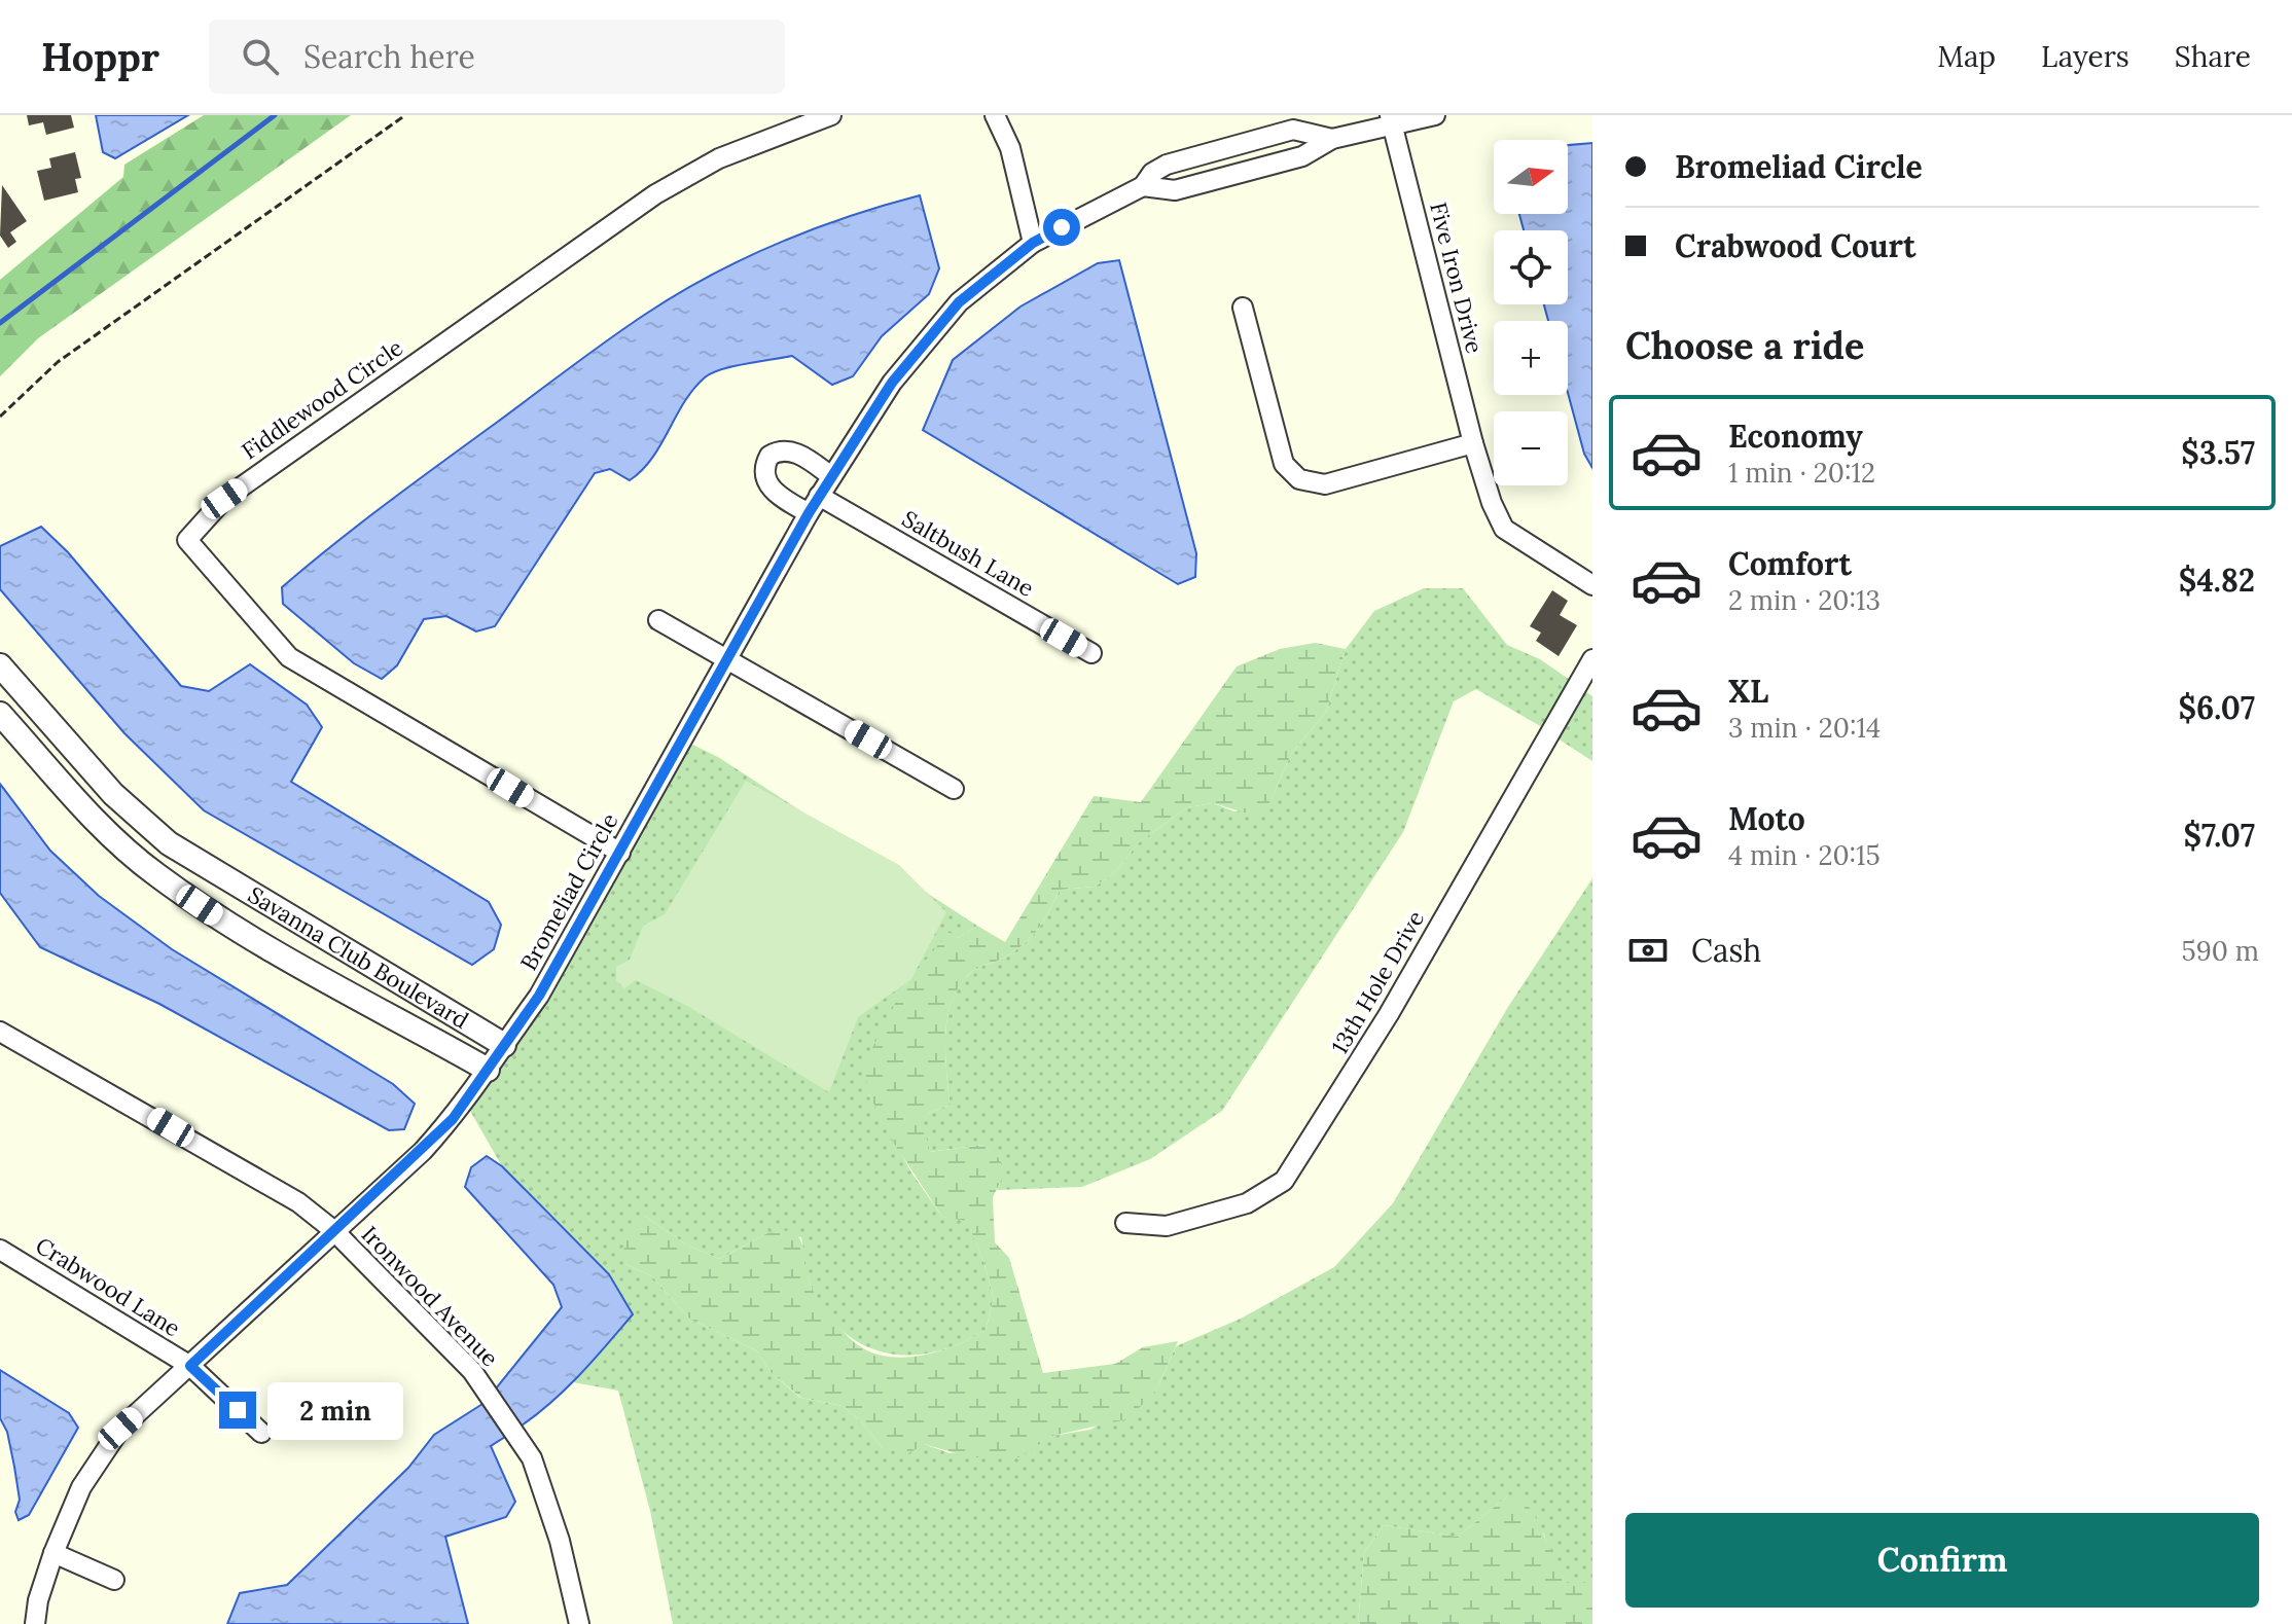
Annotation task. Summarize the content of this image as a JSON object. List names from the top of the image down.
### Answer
{
  "streets": {
    "street": [
      "Five Iron Drive",
      "Fiddlewood Circle",
      "Saltbush Lane",
      "Bromeliad Circle",
      "Savanna Club Boulevard",
      "13th Hole Drive",
      "Crabwood Lane",
      "Ironwood Avenue"
    ]
  },
  "crossings": [
    ["Five Iron Drive", "Bromeliad Circle"],
    ["Fiddlewood Circle", "Bromeliad Circle"],
    ["Saltbush Lane", "Bromeliad Circle"],
    ["Bromeliad Circle", "Savanna Club Boulevard"],
    ["Bromeliad Circle", "Crabwood Lane"],
    ["Bromeliad Circle", "Ironwood Avenue"]
  ],
  "north": "right",
  "page": {
    "header": "Hoppr",
    "search": "Search here",
    "nav": ["Map", "Layers", "Share"],
    "banner": ["Bromeliad Circle", "Crabwood Court"],
    "map_buttons": ["+", "−"],
    "heading": "Choose a ride",
    "list": [
      {
        "name": "Economy",
        "note": "1 min · 20:12",
        "value": "$3.57"
      },
      {
        "name": "Comfort",
        "note": "2 min · 20:13",
        "value": "$4.82"
      },
      {
        "name": "XL",
        "note": "3 min · 20:14",
        "value": "$6.07"
      },
      {
        "name": "Moto",
        "note": "4 min · 20:15",
        "value": "$7.07"
      }
    ],
    "pay": ["Cash", "590 m"],
    "bubble": "2 min",
    "buttons": "Confirm"
  }
}
